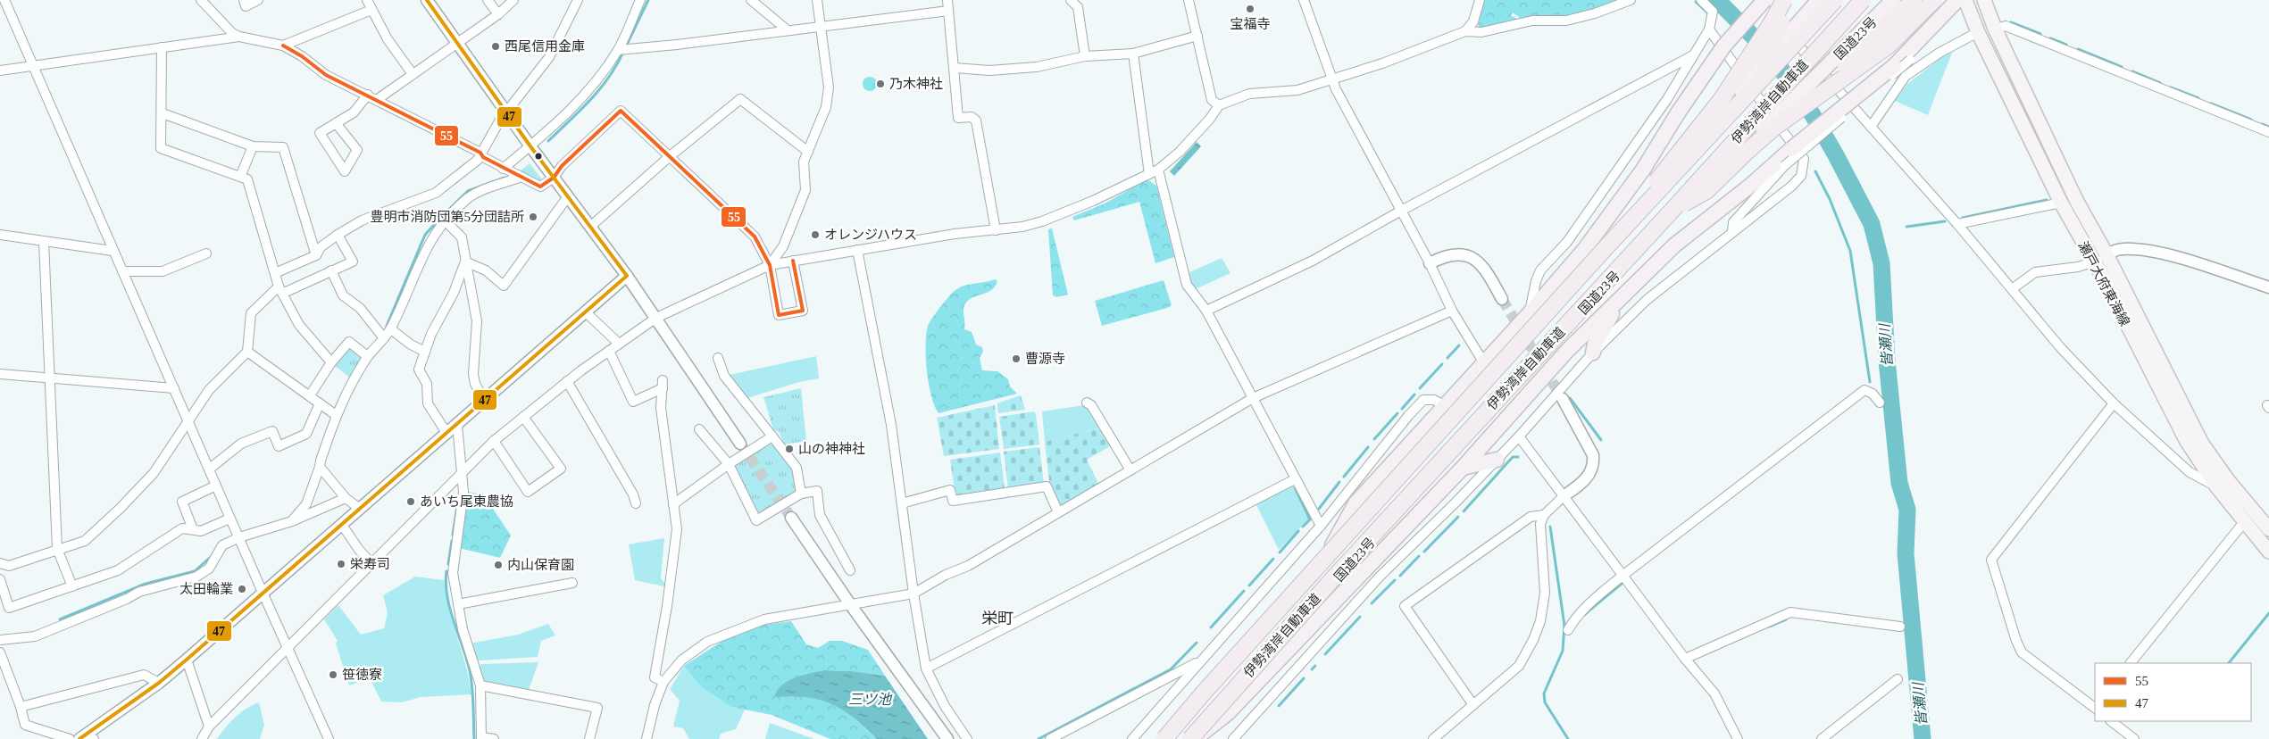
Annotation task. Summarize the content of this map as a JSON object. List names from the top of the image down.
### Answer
{
  "streets": {
    "highway": ["国道23号", "伊勢湾岸自動車道"],
    "main road": ["瀬戸大府東海線"]
  },
  "crossings": [
    ["国道23号", "伊勢湾岸自動車道"]
  ],
  "districts": ["栄町"],
  "water": ["皆瀬川", "三ツ池"],
  "places": [
    "宝福寺",
    "西尾信用金庫",
    "乃木神社",
    "豊明市消防団第5分団詰所",
    "オレンジハウス",
    "曹源寺",
    "山の神神社",
    "あいち尾東農協",
    "栄寿司",
    "内山保育園",
    "太田輪業",
    "笹徳寮"
  ],
  "lines": ["transit line 47", "transit line 55"],
  "legend": ["55", "47"]
}
